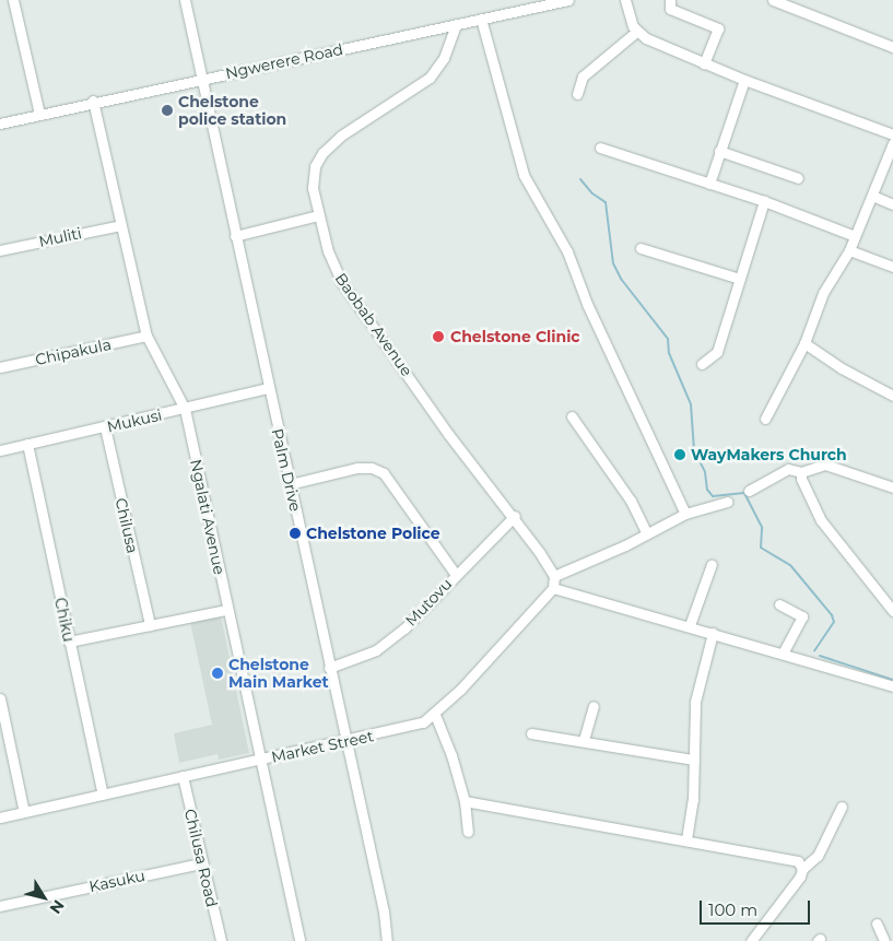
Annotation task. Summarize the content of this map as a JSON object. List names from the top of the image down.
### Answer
{
  "streets": {
    "street": [
      "Ngwerere Road",
      "Muliti",
      "Baobab Avenue",
      "Chipakula",
      "Mukusi",
      "Palm Drive",
      "Ngalati Avenue",
      "Chilusa",
      "Mutovu",
      "Chiku",
      "Market Street",
      "Chilusa Road",
      "Kasuku"
    ]
  },
  "crossings": [
    ["Ngwerere Road", "Baobab Avenue"],
    ["Ngwerere Road", "Palm Drive"],
    ["Ngwerere Road", "Ngalati Avenue"],
    ["Muliti", "Ngalati Avenue"],
    ["Baobab Avenue", "Mutovu"],
    ["Chipakula", "Ngalati Avenue"],
    ["Mukusi", "Palm Drive"],
    ["Mukusi", "Ngalati Avenue"],
    ["Mukusi", "Chilusa"],
    ["Mukusi", "Chiku"],
    ["Palm Drive", "Mutovu"],
    ["Palm Drive", "Market Street"],
    ["Ngalati Avenue", "Market Street"],
    ["Chiku", "Market Street"],
    ["Market Street", "Chilusa Road"],
    ["Chilusa Road", "Kasuku"]
  ],
  "places": [
    "Chelstone police station",
    "Chelstone Clinic",
    "WayMakers Church",
    "Chelstone Police",
    "Chelstone Main Market"
  ],
  "scale_bar": "100 m",
  "north": "bottom right"
}
